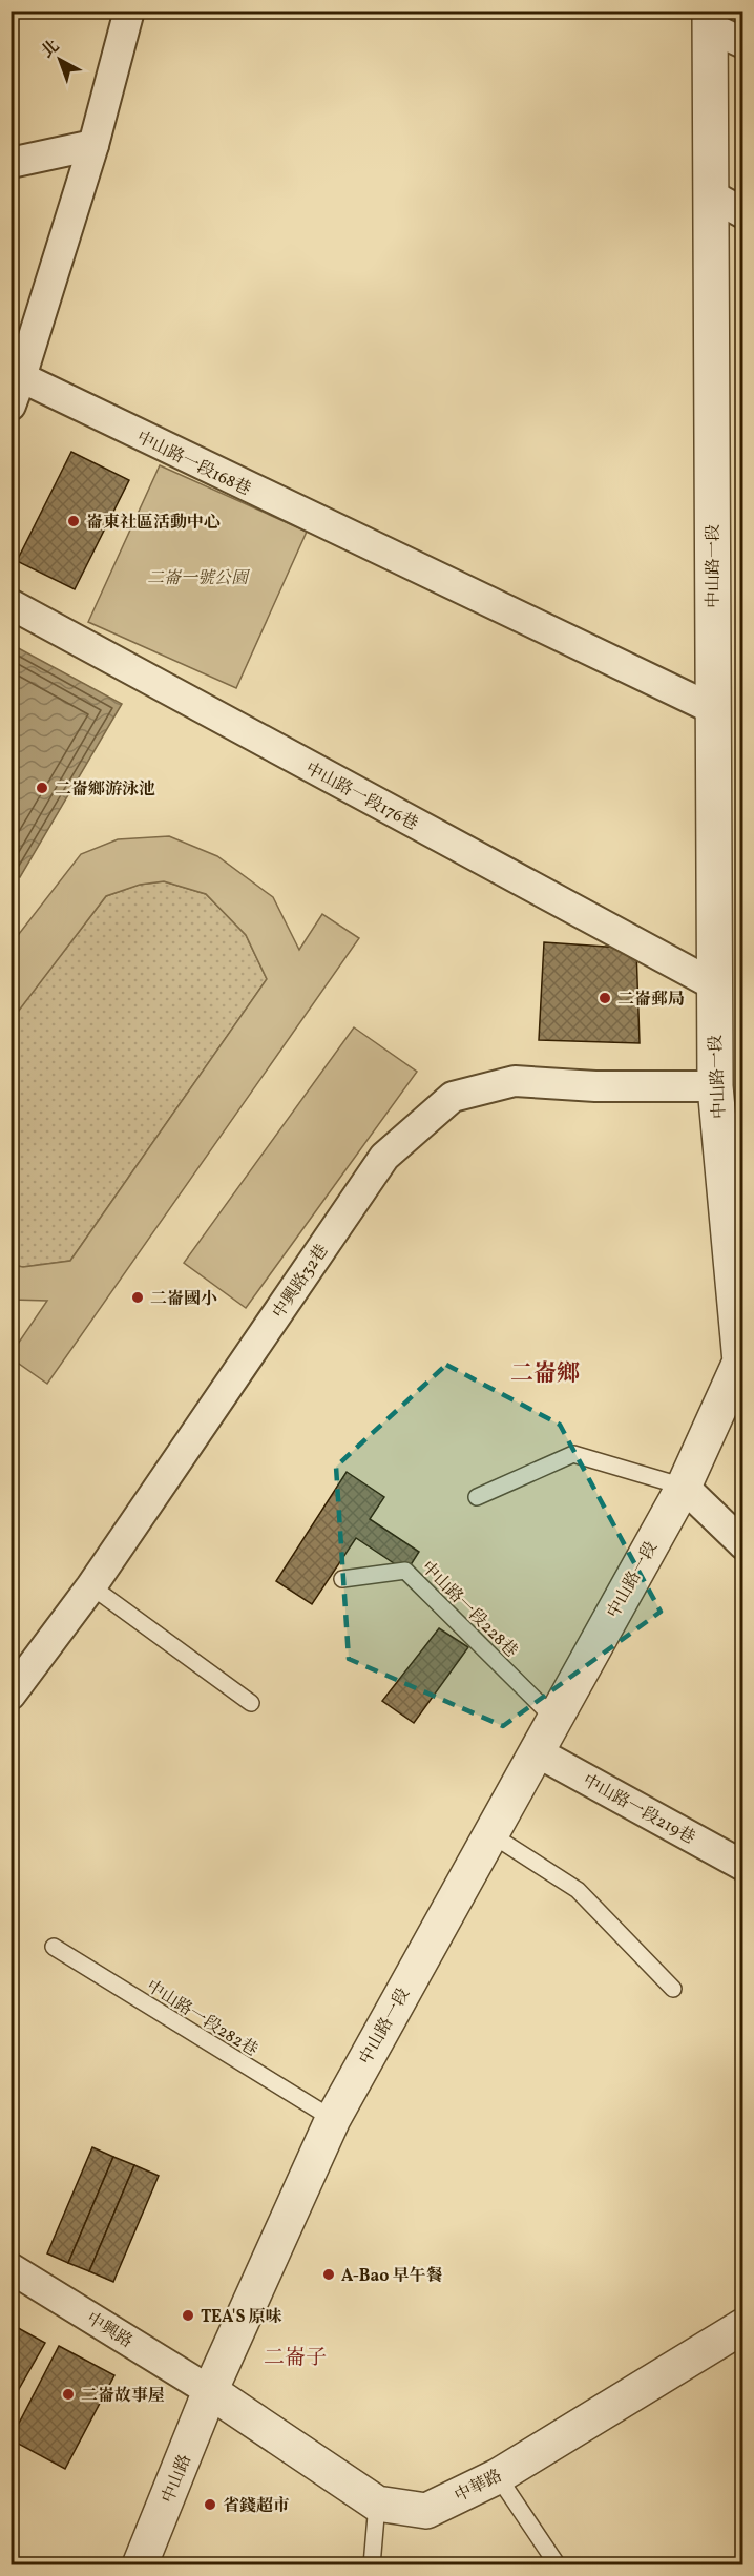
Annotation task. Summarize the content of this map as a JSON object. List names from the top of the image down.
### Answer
{
  "streets": {
    "street": [
      "中山路一段168巷",
      "中山路一段",
      "中山路一段176巷",
      "中興路32巷",
      "中山路一段219巷",
      "中興路",
      "中山路",
      "中華路"
    ],
    "lane": ["中山路一段228巷", "中山路一段282巷"]
  },
  "crossings": [
    ["中山路一段168巷", "中山路一段"],
    ["中山路一段", "中山路一段176巷"],
    ["中山路一段", "中興路32巷"],
    ["中山路一段", "中山路一段228巷"],
    ["中山路一段", "中山路一段219巷"],
    ["中山路一段", "中山路一段282巷"],
    ["中山路一段", "中興路"],
    ["中山路一段", "中山路"],
    ["中山路一段", "中華路"],
    ["中興路", "中山路"],
    ["中興路", "中華路"],
    ["中山路", "中華路"]
  ],
  "districts": ["二崙鄉", "二崙子"],
  "parks": ["二崙一號公園"],
  "places": [
    "崙東社區活動中心",
    "二崙鄉游泳池",
    "二崙郵局",
    "二崙國小",
    "A-Bao 早午餐",
    "TEA'S 原味",
    "二崙故事屋",
    "省錢超市"
  ],
  "north": "top left"
}
